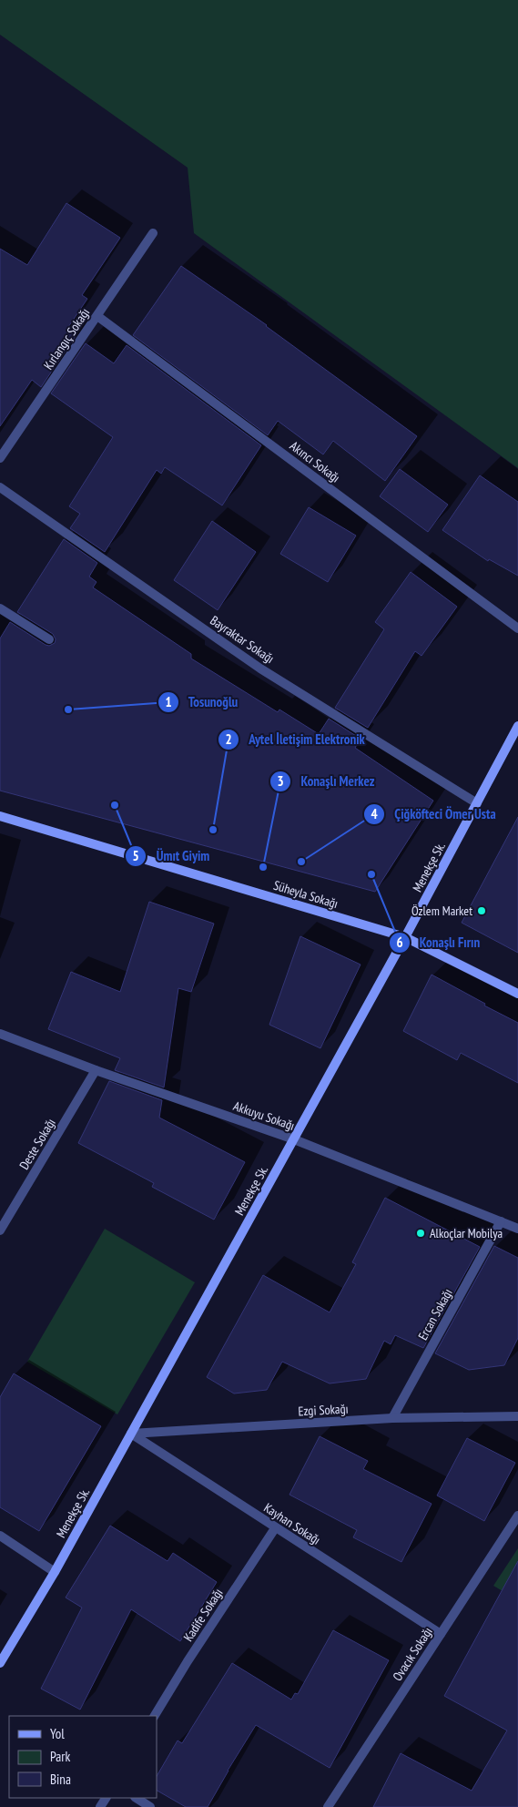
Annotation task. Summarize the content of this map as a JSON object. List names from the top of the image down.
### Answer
{
  "streets": {
    "street": [
      "Kırlangıç Sokağı",
      "Akıncı Sokağı",
      "Bayraktar Sokağı",
      "Menekşe Sk.",
      "Süheyla Sokağı",
      "Akkuyu Sokağı",
      "Deste Sokağı",
      "Ercan Sokağı",
      "Ezgi Sokağı",
      "Kayhan Sokağı",
      "Kadife Sokağı",
      "Ovacık Sokağı"
    ]
  },
  "crossings": [
    ["Kırlangıç Sokağı", "Akıncı Sokağı"],
    ["Bayraktar Sokağı", "Menekşe Sk."],
    ["Menekşe Sk.", "Süheyla Sokağı"],
    ["Menekşe Sk.", "Akkuyu Sokağı"],
    ["Menekşe Sk.", "Ezgi Sokağı"],
    ["Menekşe Sk.", "Kayhan Sokağı"],
    ["Akkuyu Sokağı", "Deste Sokağı"],
    ["Akkuyu Sokağı", "Ercan Sokağı"],
    ["Ercan Sokağı", "Ezgi Sokağı"],
    ["Ezgi Sokağı", "Kayhan Sokağı"],
    ["Kayhan Sokağı", "Kadife Sokağı"],
    ["Kayhan Sokağı", "Ovacık Sokağı"]
  ],
  "places": [
    "Tosunoğlu",
    "Ümıt Giyim",
    "Aytel İletişim Elektronik",
    "Çiğköfteci Ömer Usta",
    "Konaşlı Merkez",
    "Konaşlı Fırın",
    "Özlem Market",
    "Alkoçlar Mobilya"
  ],
  "legend": ["Yol", "Park", "Bina"]
}
